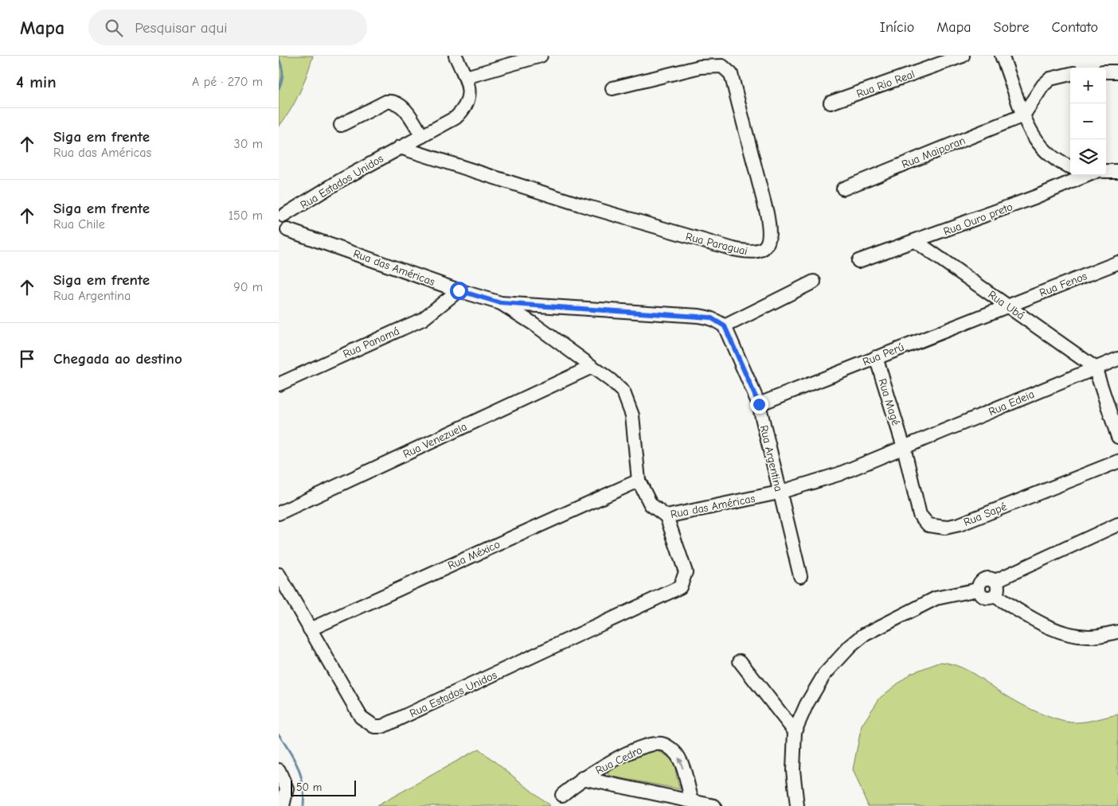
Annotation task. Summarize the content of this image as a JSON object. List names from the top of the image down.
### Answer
{
  "streets": {
    "street": [
      "Rua Rio Real",
      "Rua Maiporan",
      "Rua Estados Unidos",
      "Rua Ouro preto",
      "Rua Paraguai",
      "Rua das Américas",
      "Rua Fenos",
      "Rua Ubá",
      "Rua Panamá",
      "Rua Perú",
      "Rua Magé",
      "Rua Edeia",
      "Rua Venezuela",
      "Rua Argentina",
      "Rua Sapé",
      "Rua México",
      "Rua Cedro"
    ]
  },
  "crossings": [
    ["Rua Estados Unidos", "Rua Paraguai"],
    ["Rua Estados Unidos", "Rua das Américas"],
    ["Rua Estados Unidos", "Rua México"],
    ["Rua Ouro preto", "Rua Ubá"],
    ["Rua das Américas", "Rua Panamá"],
    ["Rua das Américas", "Rua Magé"],
    ["Rua das Américas", "Rua Edeia"],
    ["Rua das Américas", "Rua Venezuela"],
    ["Rua das Américas", "Rua Argentina"],
    ["Rua das Américas", "Rua Sapé"],
    ["Rua das Américas", "Rua México"],
    ["Rua Fenos", "Rua Ubá"],
    ["Rua Fenos", "Rua Perú"],
    ["Rua Ubá", "Rua Perú"],
    ["Rua Ubá", "Rua Edeia"],
    ["Rua Perú", "Rua Magé"],
    ["Rua Perú", "Rua Argentina"],
    ["Rua Magé", "Rua Edeia"],
    ["Rua Magé", "Rua Sapé"],
    ["Rua Edeia", "Rua Sapé"]
  ],
  "scale_bar": "50 m",
  "page": {
    "header": "Mapa",
    "search": "Pesquisar aqui",
    "nav": [
      "Início",
      "Mapa",
      "Sobre",
      "Contato"
    ],
    "heading": ["4 min", "A pé · 270 m"],
    "map_buttons": ["+", "−"],
    "list": [
      ["Siga em frente", "Rua das Américas", "30 m"],
      ["Siga em frente", "Rua Chile", "150 m"],
      ["Siga em frente", "Rua Argentina", "90 m"],
      "Chegada ao destino"
    ],
    "scale": "50 m"
  }
}
